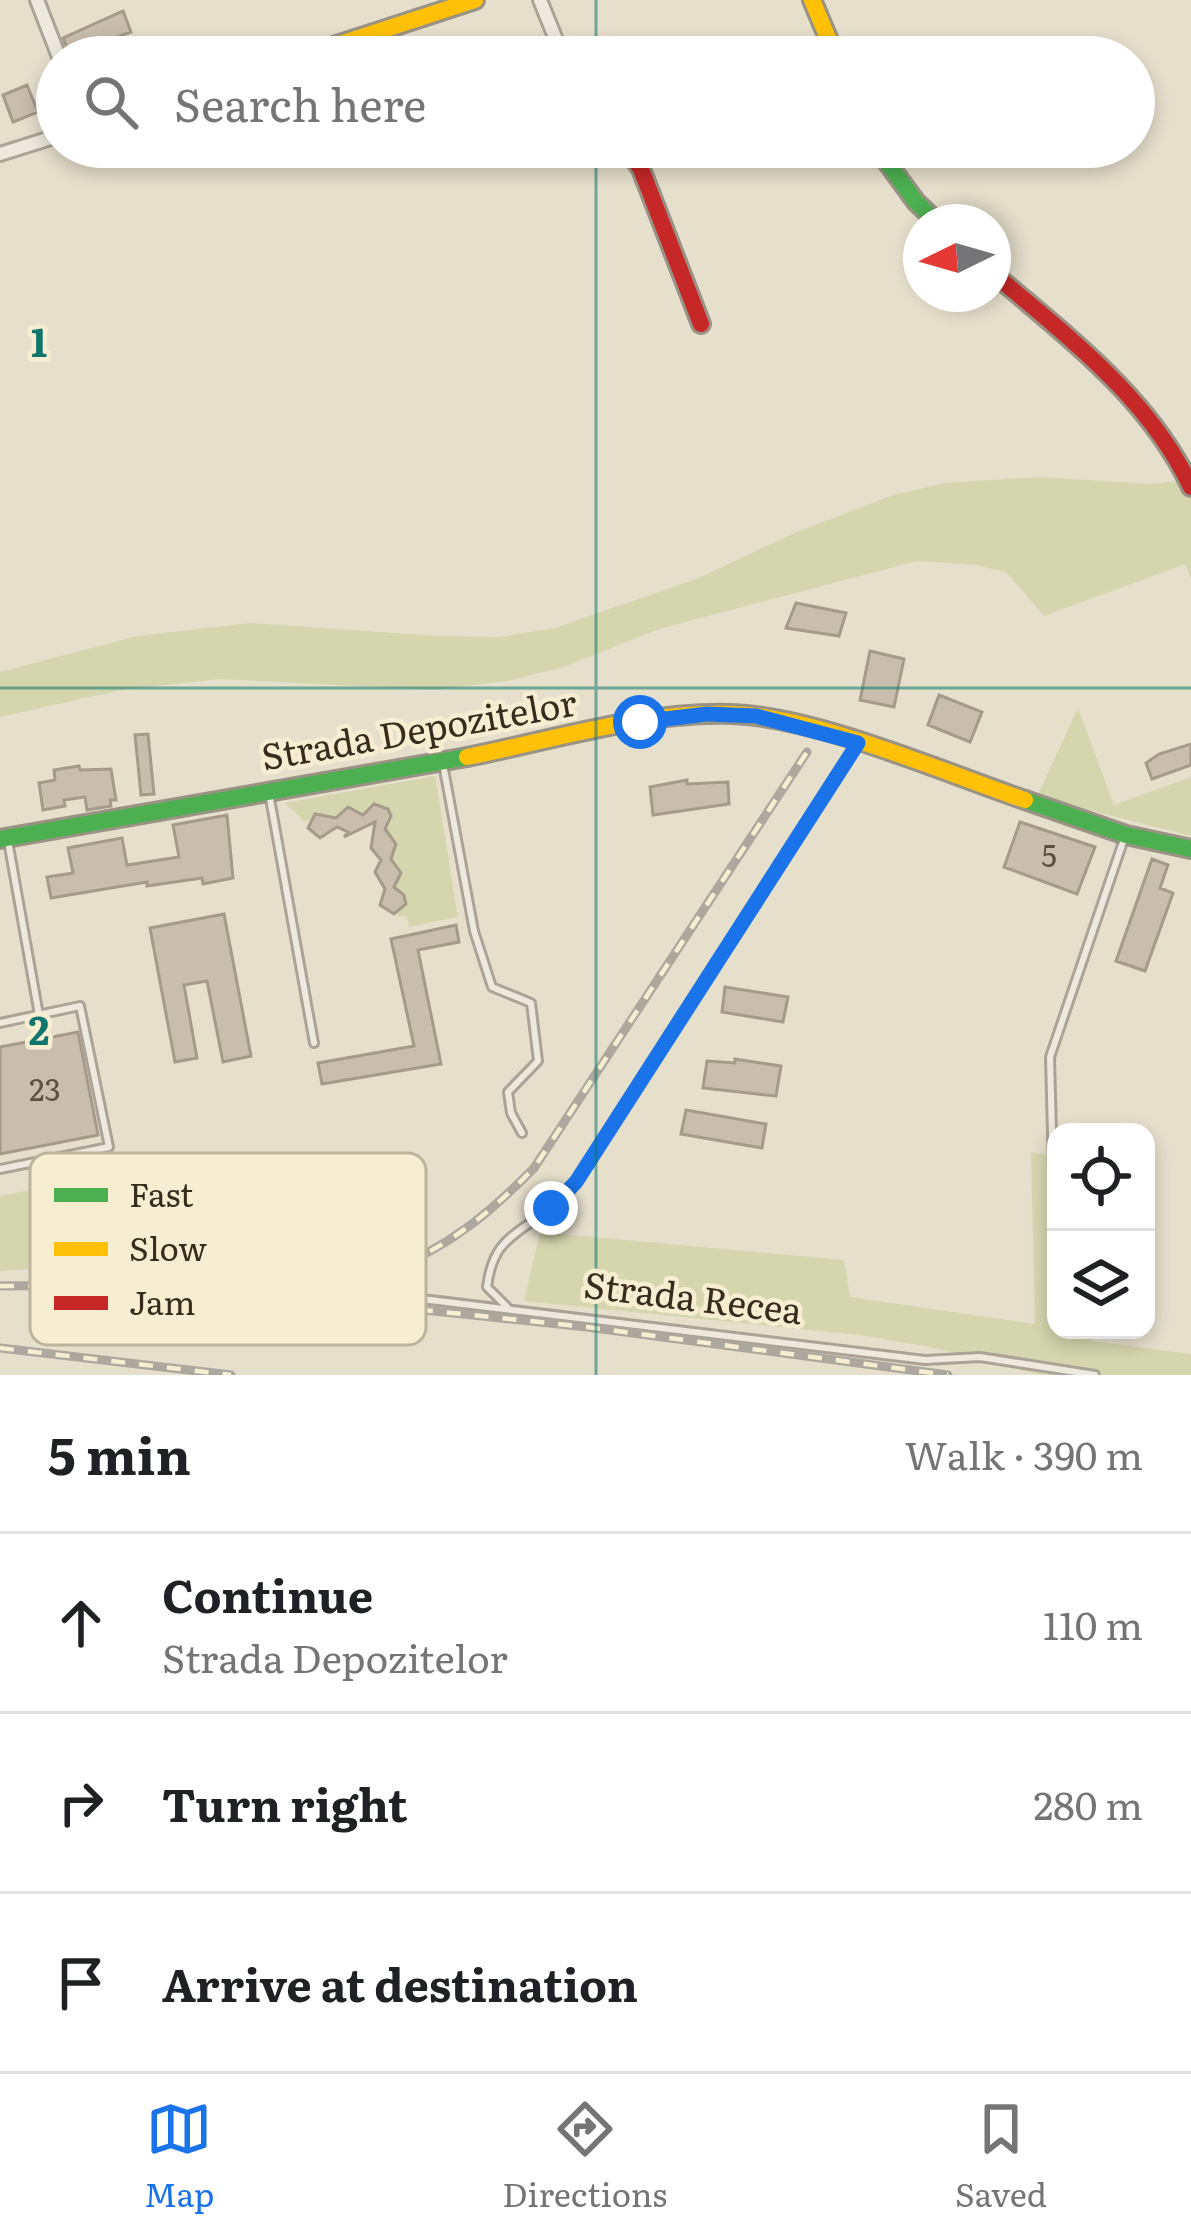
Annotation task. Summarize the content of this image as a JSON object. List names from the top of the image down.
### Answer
{
  "streets": {
    "street": ["Strada Depozitelor"],
    "lane": ["Strada Recea"]
  },
  "house_numbers": ["5", "23"],
  "legend": ["Fast", "Slow", "Jam"],
  "north": "left",
  "page": {
    "search": "Search here",
    "heading": ["5 min", "Walk · 390 m"],
    "list": [
      ["Continue", "Strada Depozitelor", "110 m"],
      ["Turn right", "280 m"],
      "Arrive at destination"
    ],
    "nav": ["Map", "Directions", "Saved"]
  },
  "grid": {
    "rows": ["1", "2"]
  }
}
